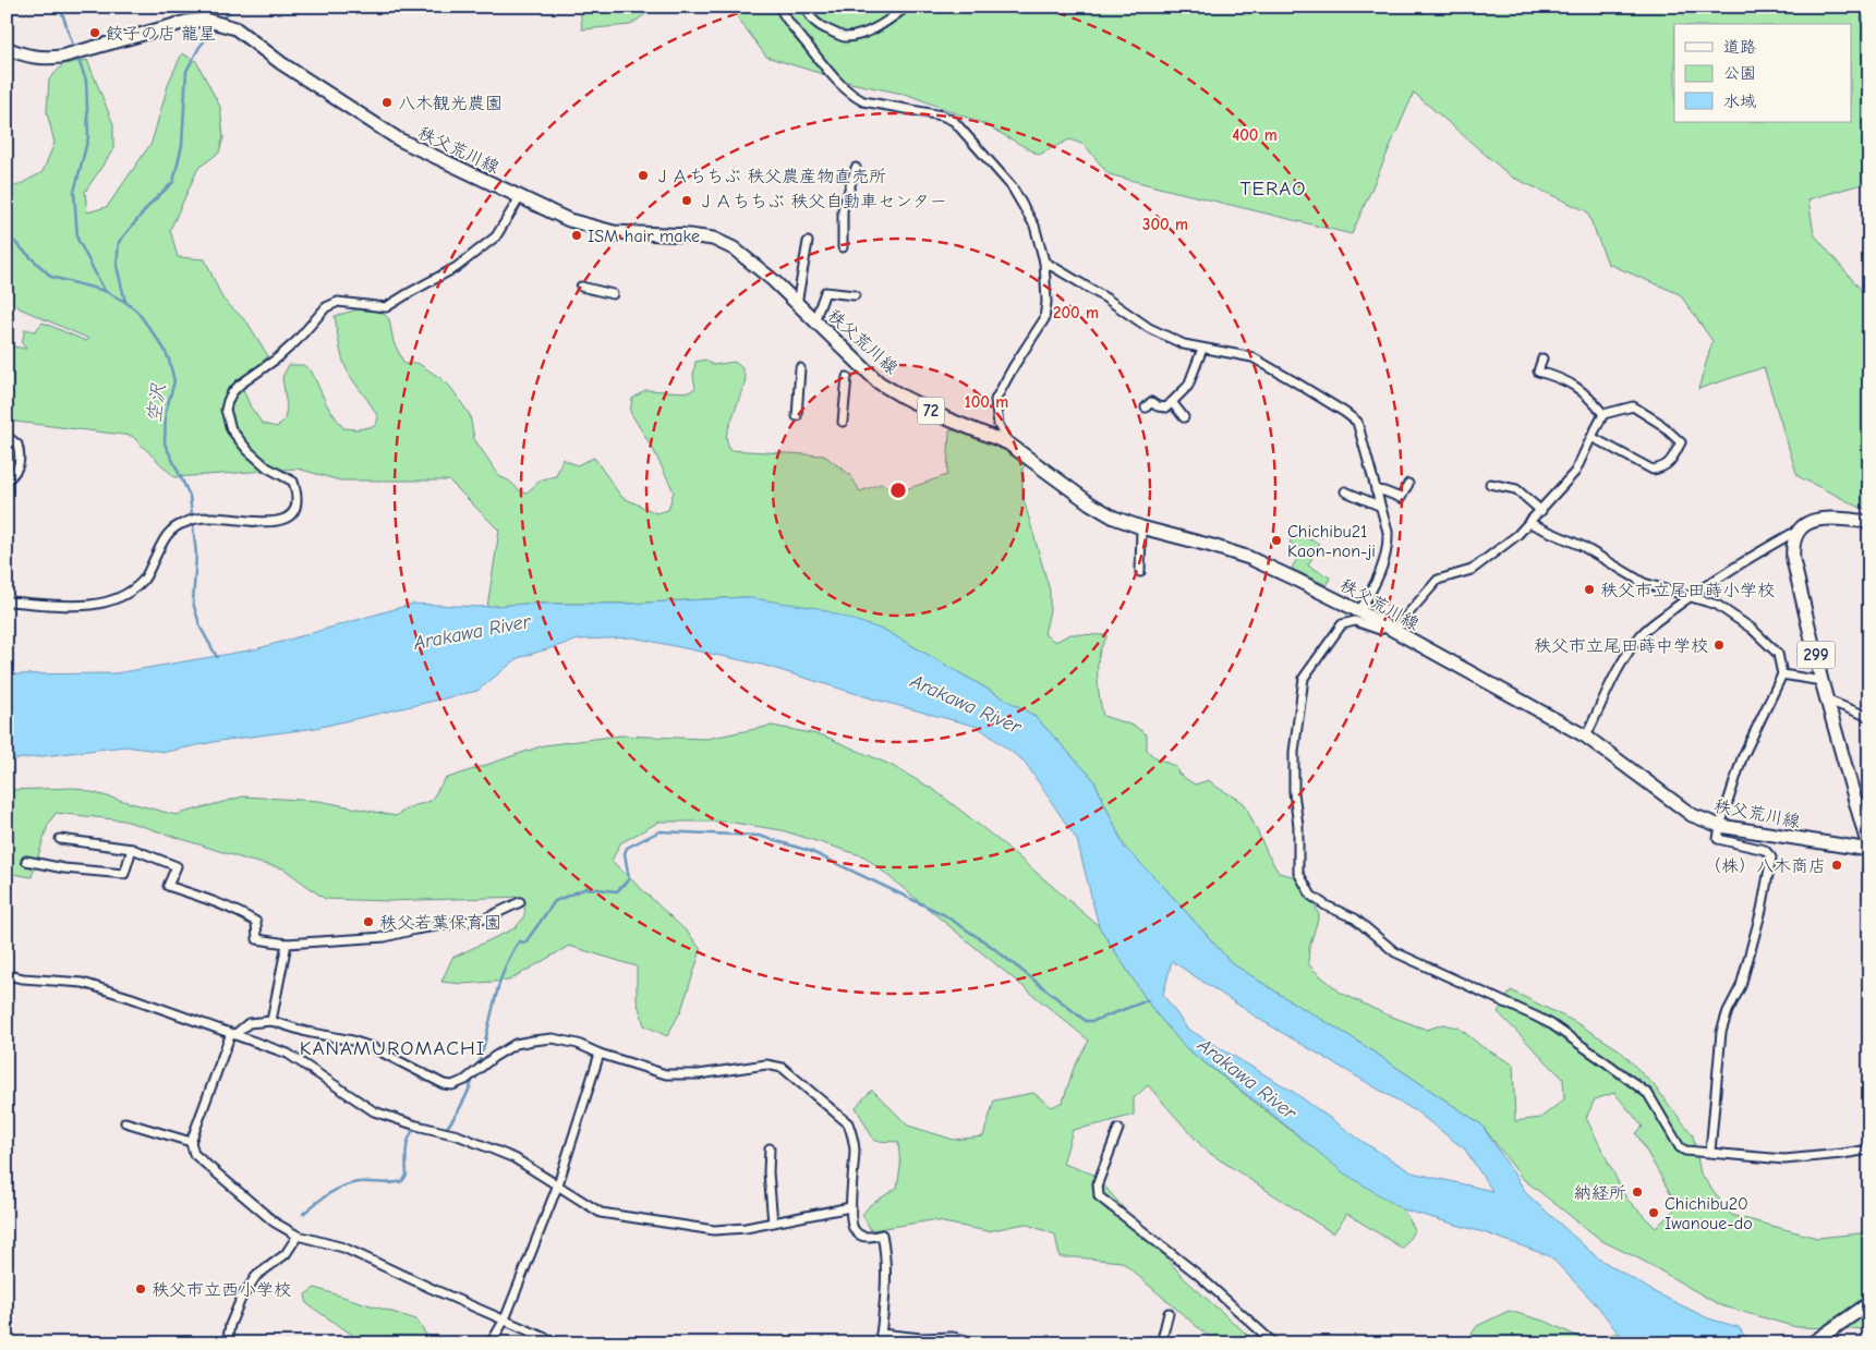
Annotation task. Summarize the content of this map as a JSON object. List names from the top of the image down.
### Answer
{
  "streets": {
    "main road": ["秩父荒川線", "72", "299"]
  },
  "crossings": [
    ["秩父荒川線", "299"]
  ],
  "districts": ["TERAO", "KANAMUROMACHI"],
  "water": ["空沢", "Arakawa River"],
  "places": [
    "餃子の店 龍星",
    "八木観光農園",
    "ＪＡちちぶ 秩父農産物直売所",
    "ＪＡちちぶ 秩父自動車センター",
    "ISM hair make",
    "Chichibu21 Kaon-non-ji",
    "秩父市立尾田蒔小学校",
    "秩父市立尾田蒔中学校",
    "（株）八木商店",
    "秩父若葉保育園",
    "納経所",
    "Chichibu20 Iwanoue-do",
    "秩父市立西小学校"
  ],
  "legend": ["道路", "公園", "水域"],
  "rings": [
    "400 m",
    "300 m",
    "200 m",
    "100 m"
  ]
}
